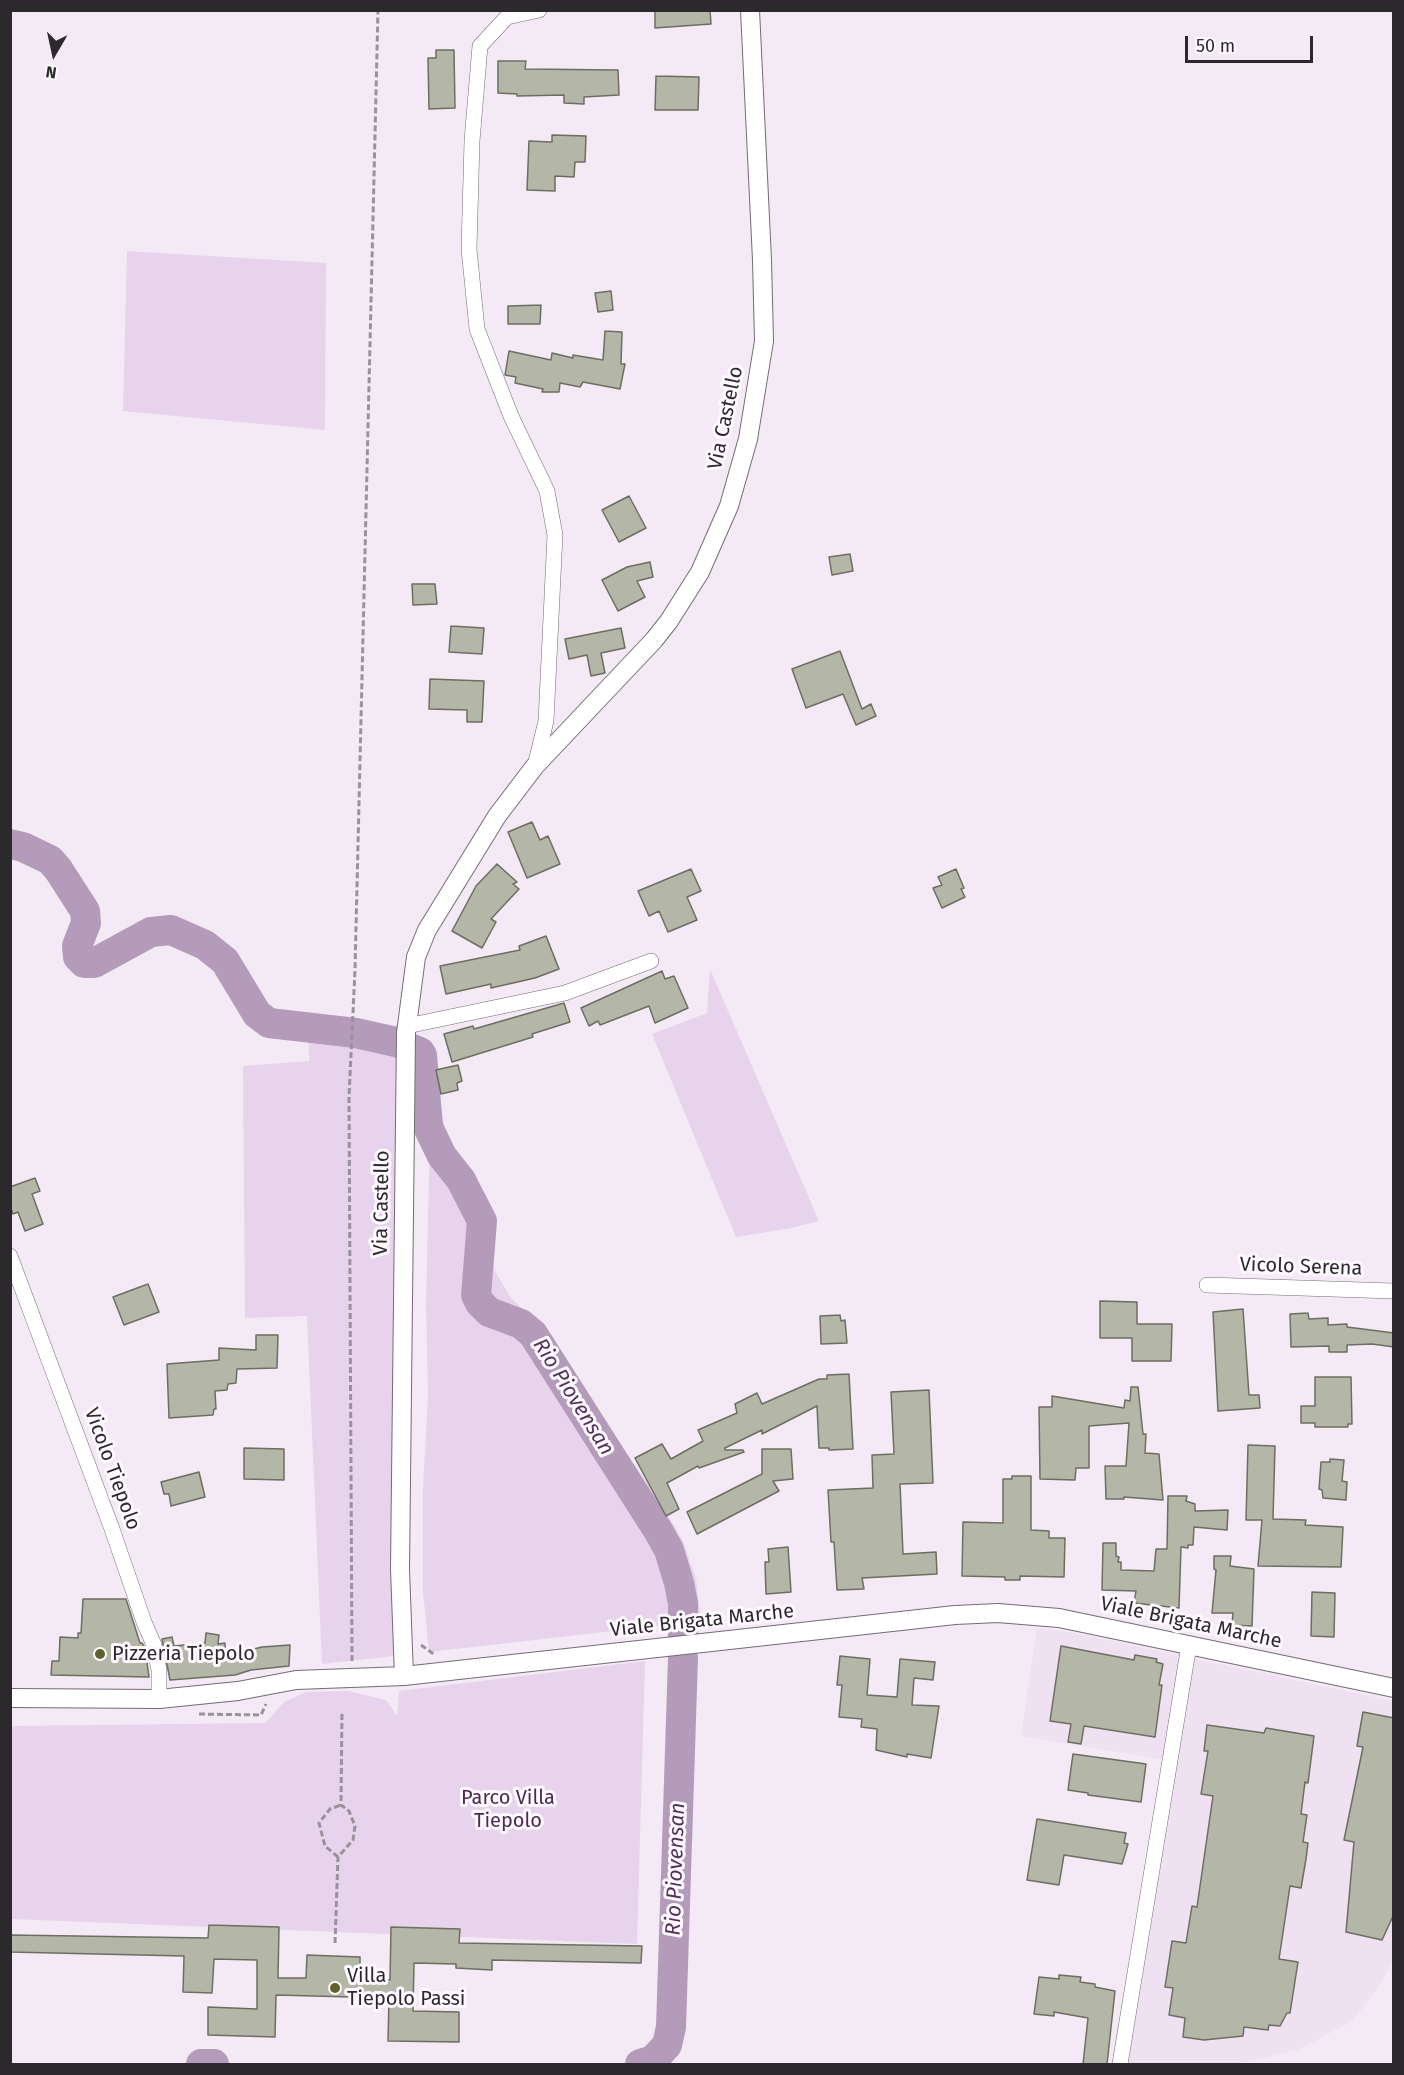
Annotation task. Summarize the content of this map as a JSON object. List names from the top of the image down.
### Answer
{
  "streets": {
    "street": [
      "Via Castello",
      "Vicolo Serena",
      "Vicolo Tiepolo",
      "Viale Brigata Marche"
    ]
  },
  "crossings": [
    ["Via Castello", "Viale Brigata Marche"],
    ["Vicolo Tiepolo", "Viale Brigata Marche"]
  ],
  "water": ["Rio Piovensan"],
  "parks": ["Parco Villa Tiepolo"],
  "places": ["Pizzeria Tiepolo", "Villa Tiepolo Passi"],
  "scale_bar": "50 m",
  "north": "bottom"
}
